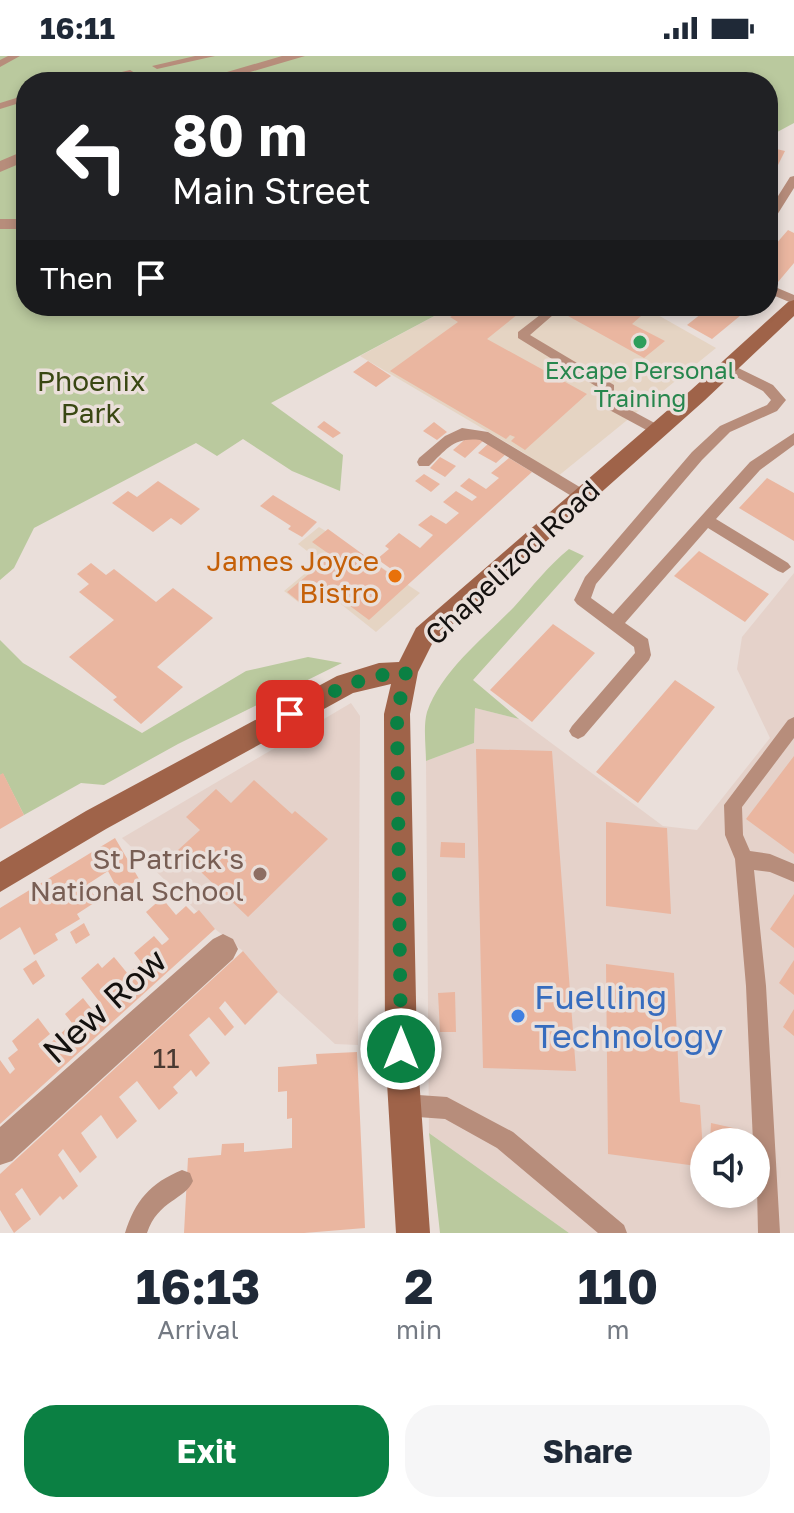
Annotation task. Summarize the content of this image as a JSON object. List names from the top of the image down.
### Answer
{
  "streets": {
    "main road": ["Chapelizod Road"],
    "street": ["New Row"]
  },
  "parks": ["Phoenix Park"],
  "places": [
    "Excape Personal Training",
    "James Joyce Bistro",
    "St Patrick's National School",
    "Fuelling Technology"
  ],
  "house_numbers": ["11"],
  "page": {
    "status": "16:11",
    "turn": ["80 m", "Main Street"],
    "then": "Then",
    "eta": [
      "16:13",
      "Arrival",
      "2",
      "min",
      "110",
      "m"
    ],
    "buttons": ["Exit", "Share"]
  }
}
